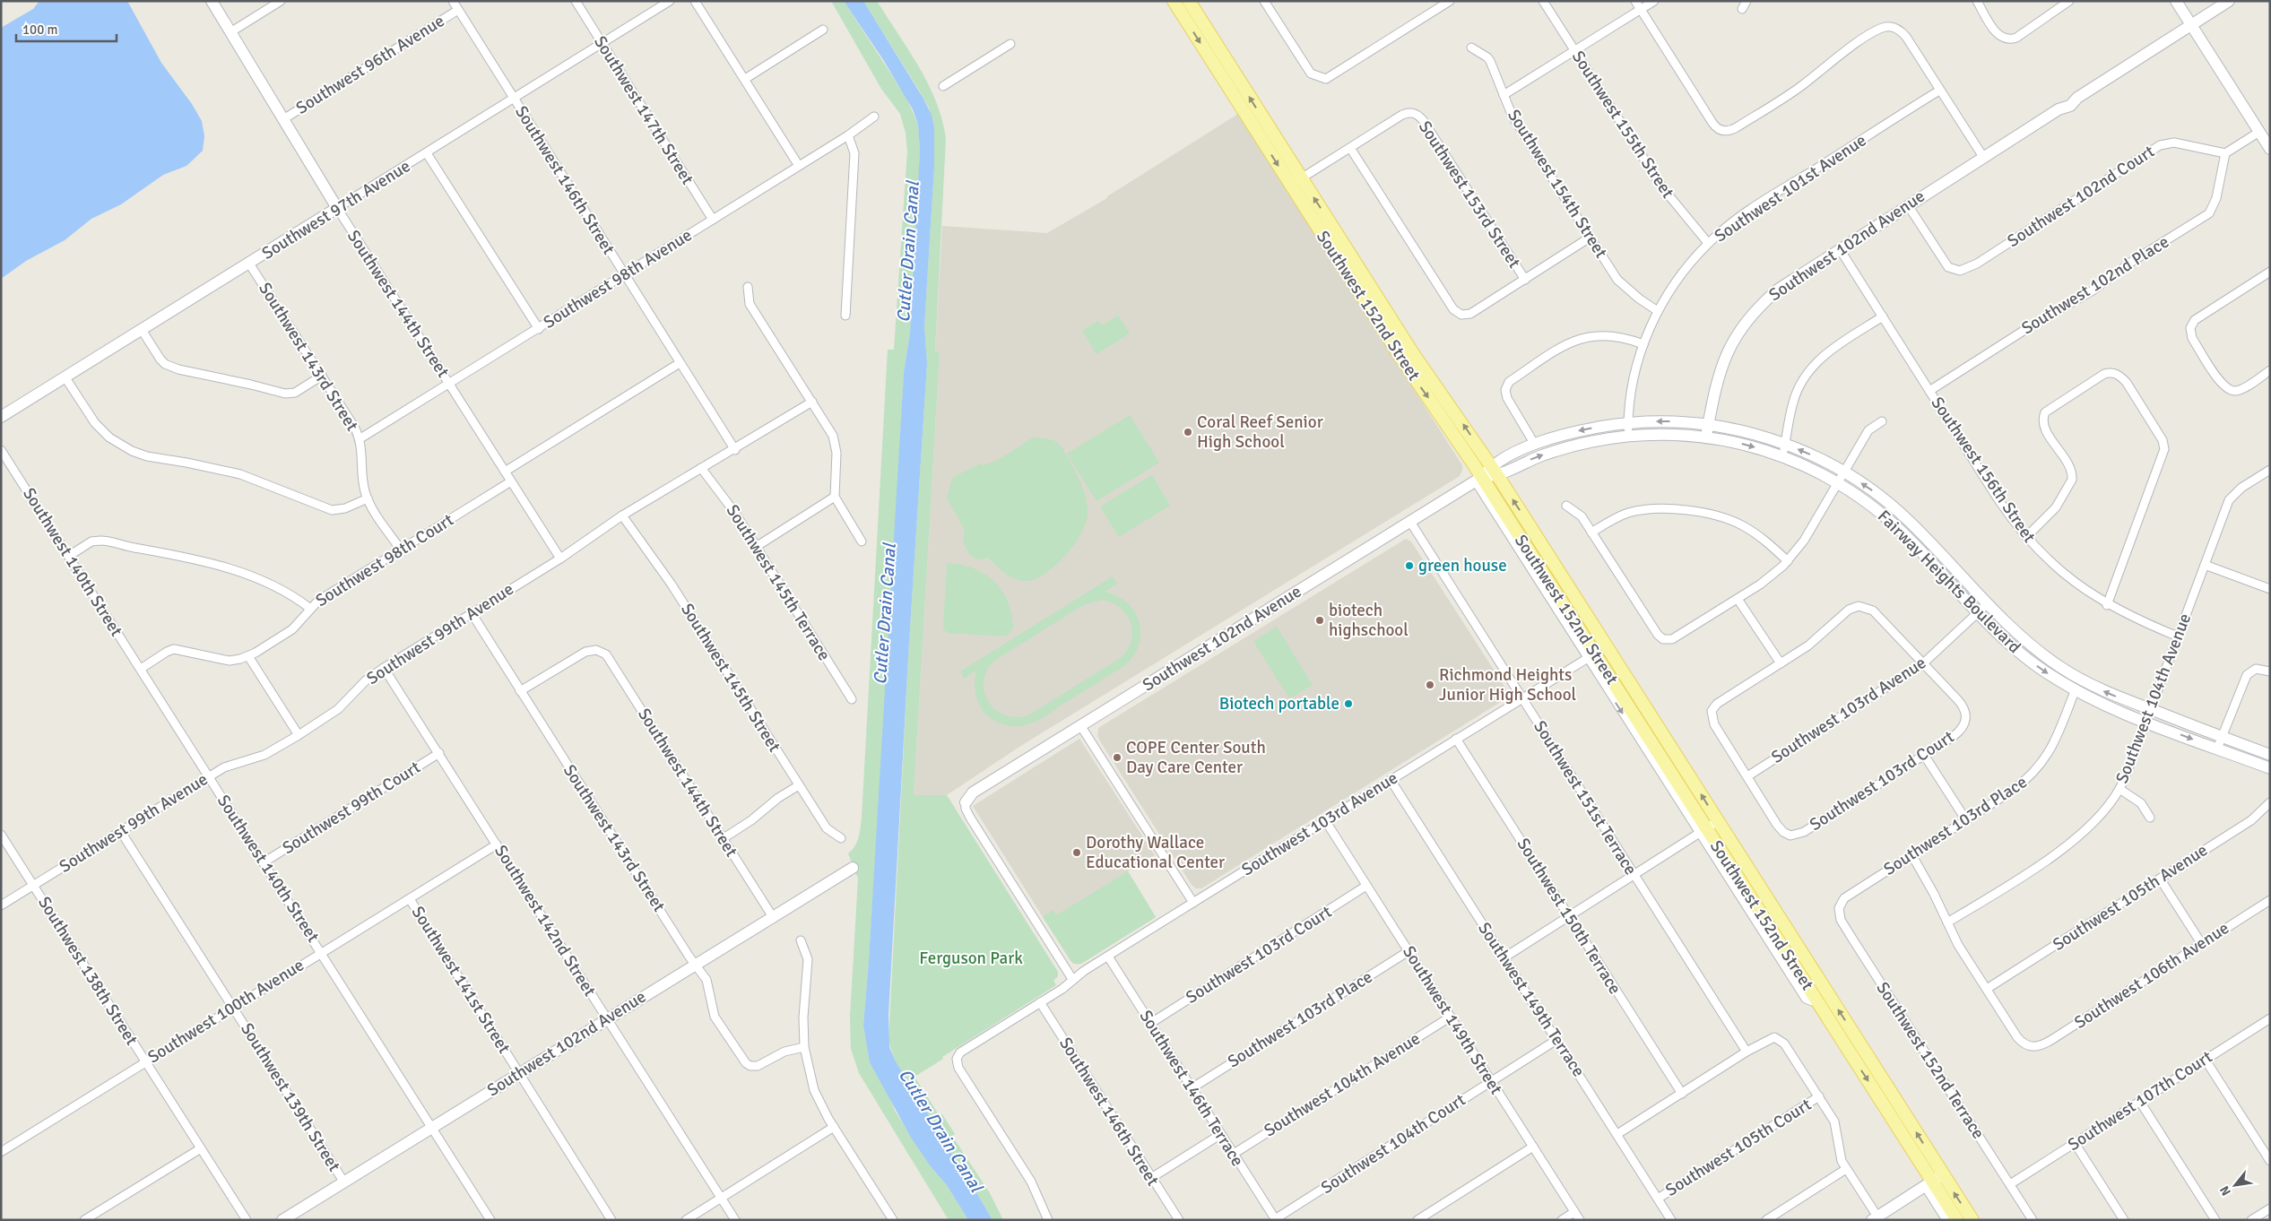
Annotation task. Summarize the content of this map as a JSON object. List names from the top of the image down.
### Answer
{
  "streets": {
    "main road": ["Southwest 152nd Street"],
    "street": [
      "Southwest 96th Avenue",
      "Southwest 147th Street",
      "Southwest 155th Street",
      "Southwest 146th Street",
      "Southwest 154th Street",
      "Southwest 101st Avenue",
      "Southwest 153rd Street",
      "Southwest 102nd Court",
      "Southwest 97th Avenue",
      "Southwest 102nd Avenue",
      "Southwest 98th Avenue",
      "Southwest 102nd Place",
      "Southwest 144th Street",
      "Southwest 143rd Street",
      "Southwest 156th Street",
      "Southwest 98th Court",
      "Southwest 140th Street",
      "Fairway Heights Boulevard",
      "Southwest 145th Terrace",
      "Southwest 99th Avenue",
      "Southwest 145th Street",
      "Southwest 104th Avenue",
      "Southwest 103rd Avenue",
      "Southwest 103rd Court",
      "Southwest 151st Terrace",
      "Southwest 99th Court",
      "Southwest 103rd Place",
      "Southwest 105th Avenue",
      "Southwest 150th Terrace",
      "Southwest 142nd Street",
      "Southwest 138th Street",
      "Southwest 106th Avenue",
      "Southwest 141st Street",
      "Southwest 149th Terrace",
      "Southwest 100th Avenue",
      "Southwest 149th Street",
      "Southwest 152nd Terrace",
      "Southwest 146th Terrace",
      "Southwest 139th Street",
      "Southwest 107th Court",
      "Southwest 104th Court",
      "Southwest 105th Court"
    ]
  },
  "crossings": [
    ["Southwest 96th Avenue", "Southwest 146th Street"],
    ["Southwest 96th Avenue", "Southwest 144th Street"],
    ["Southwest 147th Street", "Southwest 97th Avenue"],
    ["Southwest 147th Street", "Southwest 98th Avenue"],
    ["Southwest 155th Street", "Southwest 101st Avenue"],
    ["Southwest 146th Street", "Southwest 97th Avenue"],
    ["Southwest 146th Street", "Southwest 98th Avenue"],
    ["Southwest 146th Street", "Southwest 99th Avenue"],
    ["Southwest 146th Street", "Southwest 103rd Avenue"],
    ["Southwest 154th Street", "Southwest 101st Avenue"],
    ["Southwest 101st Avenue", "Fairway Heights Boulevard"],
    ["Southwest 102nd Court", "Southwest 102nd Avenue"],
    ["Southwest 102nd Court", "Southwest 102nd Place"],
    ["Southwest 97th Avenue", "Southwest 144th Street"],
    ["Southwest 97th Avenue", "Southwest 143rd Street"],
    ["Southwest 102nd Avenue", "Southwest 144th Street"],
    ["Southwest 102nd Avenue", "Southwest 152nd Street"],
    ["Southwest 102nd Avenue", "Southwest 143rd Street"],
    ["Southwest 102nd Avenue", "Southwest 156th Street"],
    ["Southwest 102nd Avenue", "Southwest 140th Street"],
    ["Southwest 102nd Avenue", "Fairway Heights Boulevard"],
    ["Southwest 102nd Avenue", "Southwest 151st Terrace"],
    ["Southwest 102nd Avenue", "Southwest 142nd Street"],
    ["Southwest 102nd Avenue", "Southwest 141st Street"],
    ["Southwest 102nd Avenue", "Southwest 139th Street"],
    ["Southwest 98th Avenue", "Southwest 144th Street"],
    ["Southwest 98th Avenue", "Southwest 143rd Street"],
    ["Southwest 102nd Place", "Southwest 156th Street"],
    ["Southwest 144th Street", "Southwest 143rd Street"],
    ["Southwest 144th Street", "Southwest 98th Court"],
    ["Southwest 144th Street", "Southwest 99th Avenue"],
    ["Southwest 152nd Street", "Fairway Heights Boulevard"],
    ["Southwest 152nd Street", "Southwest 103rd Avenue"],
    ["Southwest 143rd Street", "Southwest 98th Court"],
    ["Southwest 143rd Street", "Southwest 99th Avenue"],
    ["Southwest 156th Street", "Southwest 104th Avenue"],
    ["Southwest 98th Court", "Southwest 140th Street"],
    ["Southwest 140th Street", "Southwest 99th Avenue"],
    ["Southwest 140th Street", "Southwest 99th Court"],
    ["Southwest 140th Street", "Southwest 100th Avenue"],
    ["Fairway Heights Boulevard", "Southwest 104th Avenue"],
    ["Fairway Heights Boulevard", "Southwest 103rd Avenue"],
    ["Fairway Heights Boulevard", "Southwest 103rd Place"],
    ["Southwest 145th Terrace", "Southwest 99th Avenue"],
    ["Southwest 99th Avenue", "Southwest 145th Street"],
    ["Southwest 99th Avenue", "Southwest 142nd Street"],
    ["Southwest 99th Avenue", "Southwest 138th Street"],
    ["Southwest 99th Avenue", "Southwest 139th Street"],
    ["Southwest 104th Avenue", "Southwest 149th Street"],
    ["Southwest 104th Avenue", "Southwest 146th Terrace"],
    ["Southwest 103rd Avenue", "Southwest 103rd Court"],
    ["Southwest 103rd Avenue", "Southwest 151st Terrace"],
    ["Southwest 103rd Avenue", "Southwest 150th Terrace"],
    ["Southwest 103rd Avenue", "Southwest 149th Terrace"],
    ["Southwest 103rd Avenue", "Southwest 149th Street"],
    ["Southwest 103rd Avenue", "Southwest 146th Terrace"],
    ["Southwest 103rd Court", "Southwest 149th Street"],
    ["Southwest 103rd Court", "Southwest 146th Terrace"],
    ["Southwest 99th Court", "Southwest 142nd Street"],
    ["Southwest 103rd Place", "Southwest 149th Street"],
    ["Southwest 103rd Place", "Southwest 152nd Terrace"],
    ["Southwest 103rd Place", "Southwest 146th Terrace"],
    ["Southwest 105th Avenue", "Southwest 106th Avenue"],
    ["Southwest 142nd Street", "Southwest 100th Avenue"],
    ["Southwest 138th Street", "Southwest 100th Avenue"],
    ["Southwest 141st Street", "Southwest 100th Avenue"],
    ["Southwest 149th Terrace", "Southwest 104th Court"],
    ["Southwest 149th Terrace", "Southwest 105th Court"],
    ["Southwest 100th Avenue", "Southwest 139th Street"],
    ["Southwest 149th Street", "Southwest 104th Court"],
    ["Southwest 152nd Terrace", "Southwest 107th Court"],
    ["Southwest 146th Terrace", "Southwest 104th Court"]
  ],
  "water": ["Cutler Drain Canal"],
  "parks": ["Ferguson Park"],
  "places": [
    "Coral Reef Senior High School",
    "green house",
    "biotech highschool",
    "Richmond Heights Junior High School",
    "Biotech portable",
    "COPE Center South Day Care Center",
    "Dorothy Wallace Educational Center"
  ],
  "scale_bar": "100 m",
  "north": "bottom left"
}
